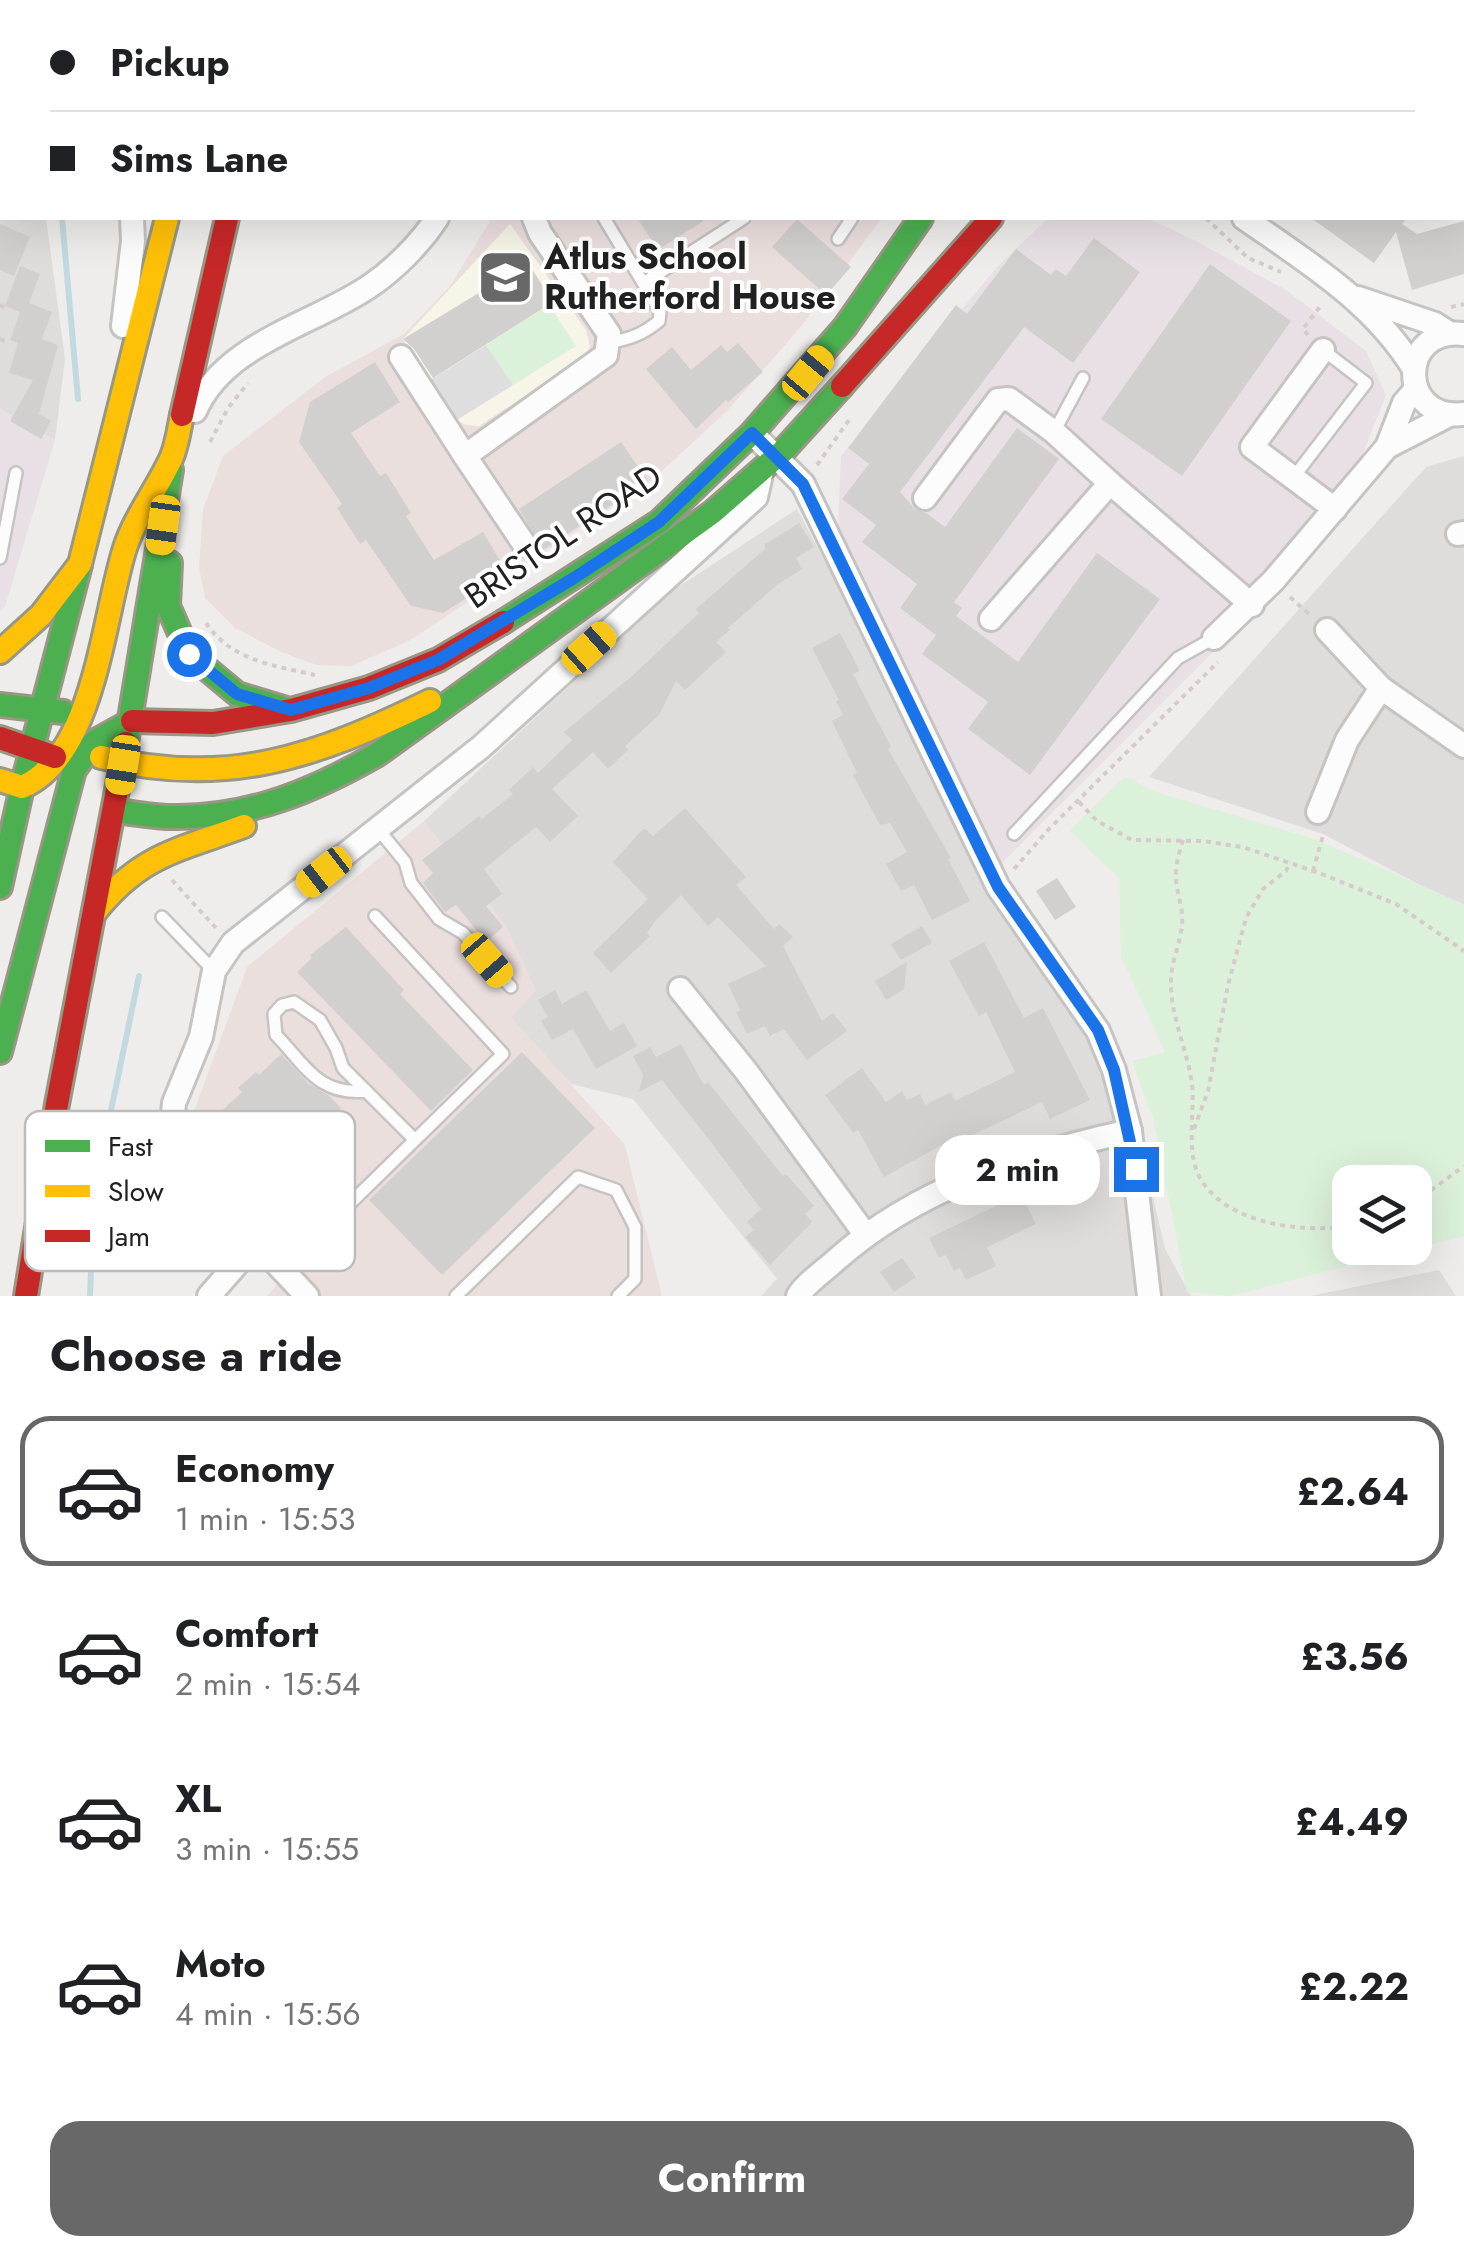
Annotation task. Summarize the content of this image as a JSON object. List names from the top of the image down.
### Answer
{
  "streets": {
    "main road": ["BRISTOL ROAD"]
  },
  "places": {
    "school or university": ["Atlus School Rutherford House"]
  },
  "legend": ["Fast", "Slow", "Jam"],
  "page": {
    "banner": ["Pickup", "Sims Lane"],
    "bubble": "2 min",
    "heading": "Choose a ride",
    "list": [
      {
        "name": "Economy",
        "note": "1 min · 15:53",
        "value": "£2.64"
      },
      {
        "name": "Comfort",
        "note": "2 min · 15:54",
        "value": "£3.56"
      },
      {
        "name": "XL",
        "note": "3 min · 15:55",
        "value": "£4.49"
      },
      {
        "name": "Moto",
        "note": "4 min · 15:56",
        "value": "£2.22"
      }
    ],
    "buttons": "Confirm"
  }
}
